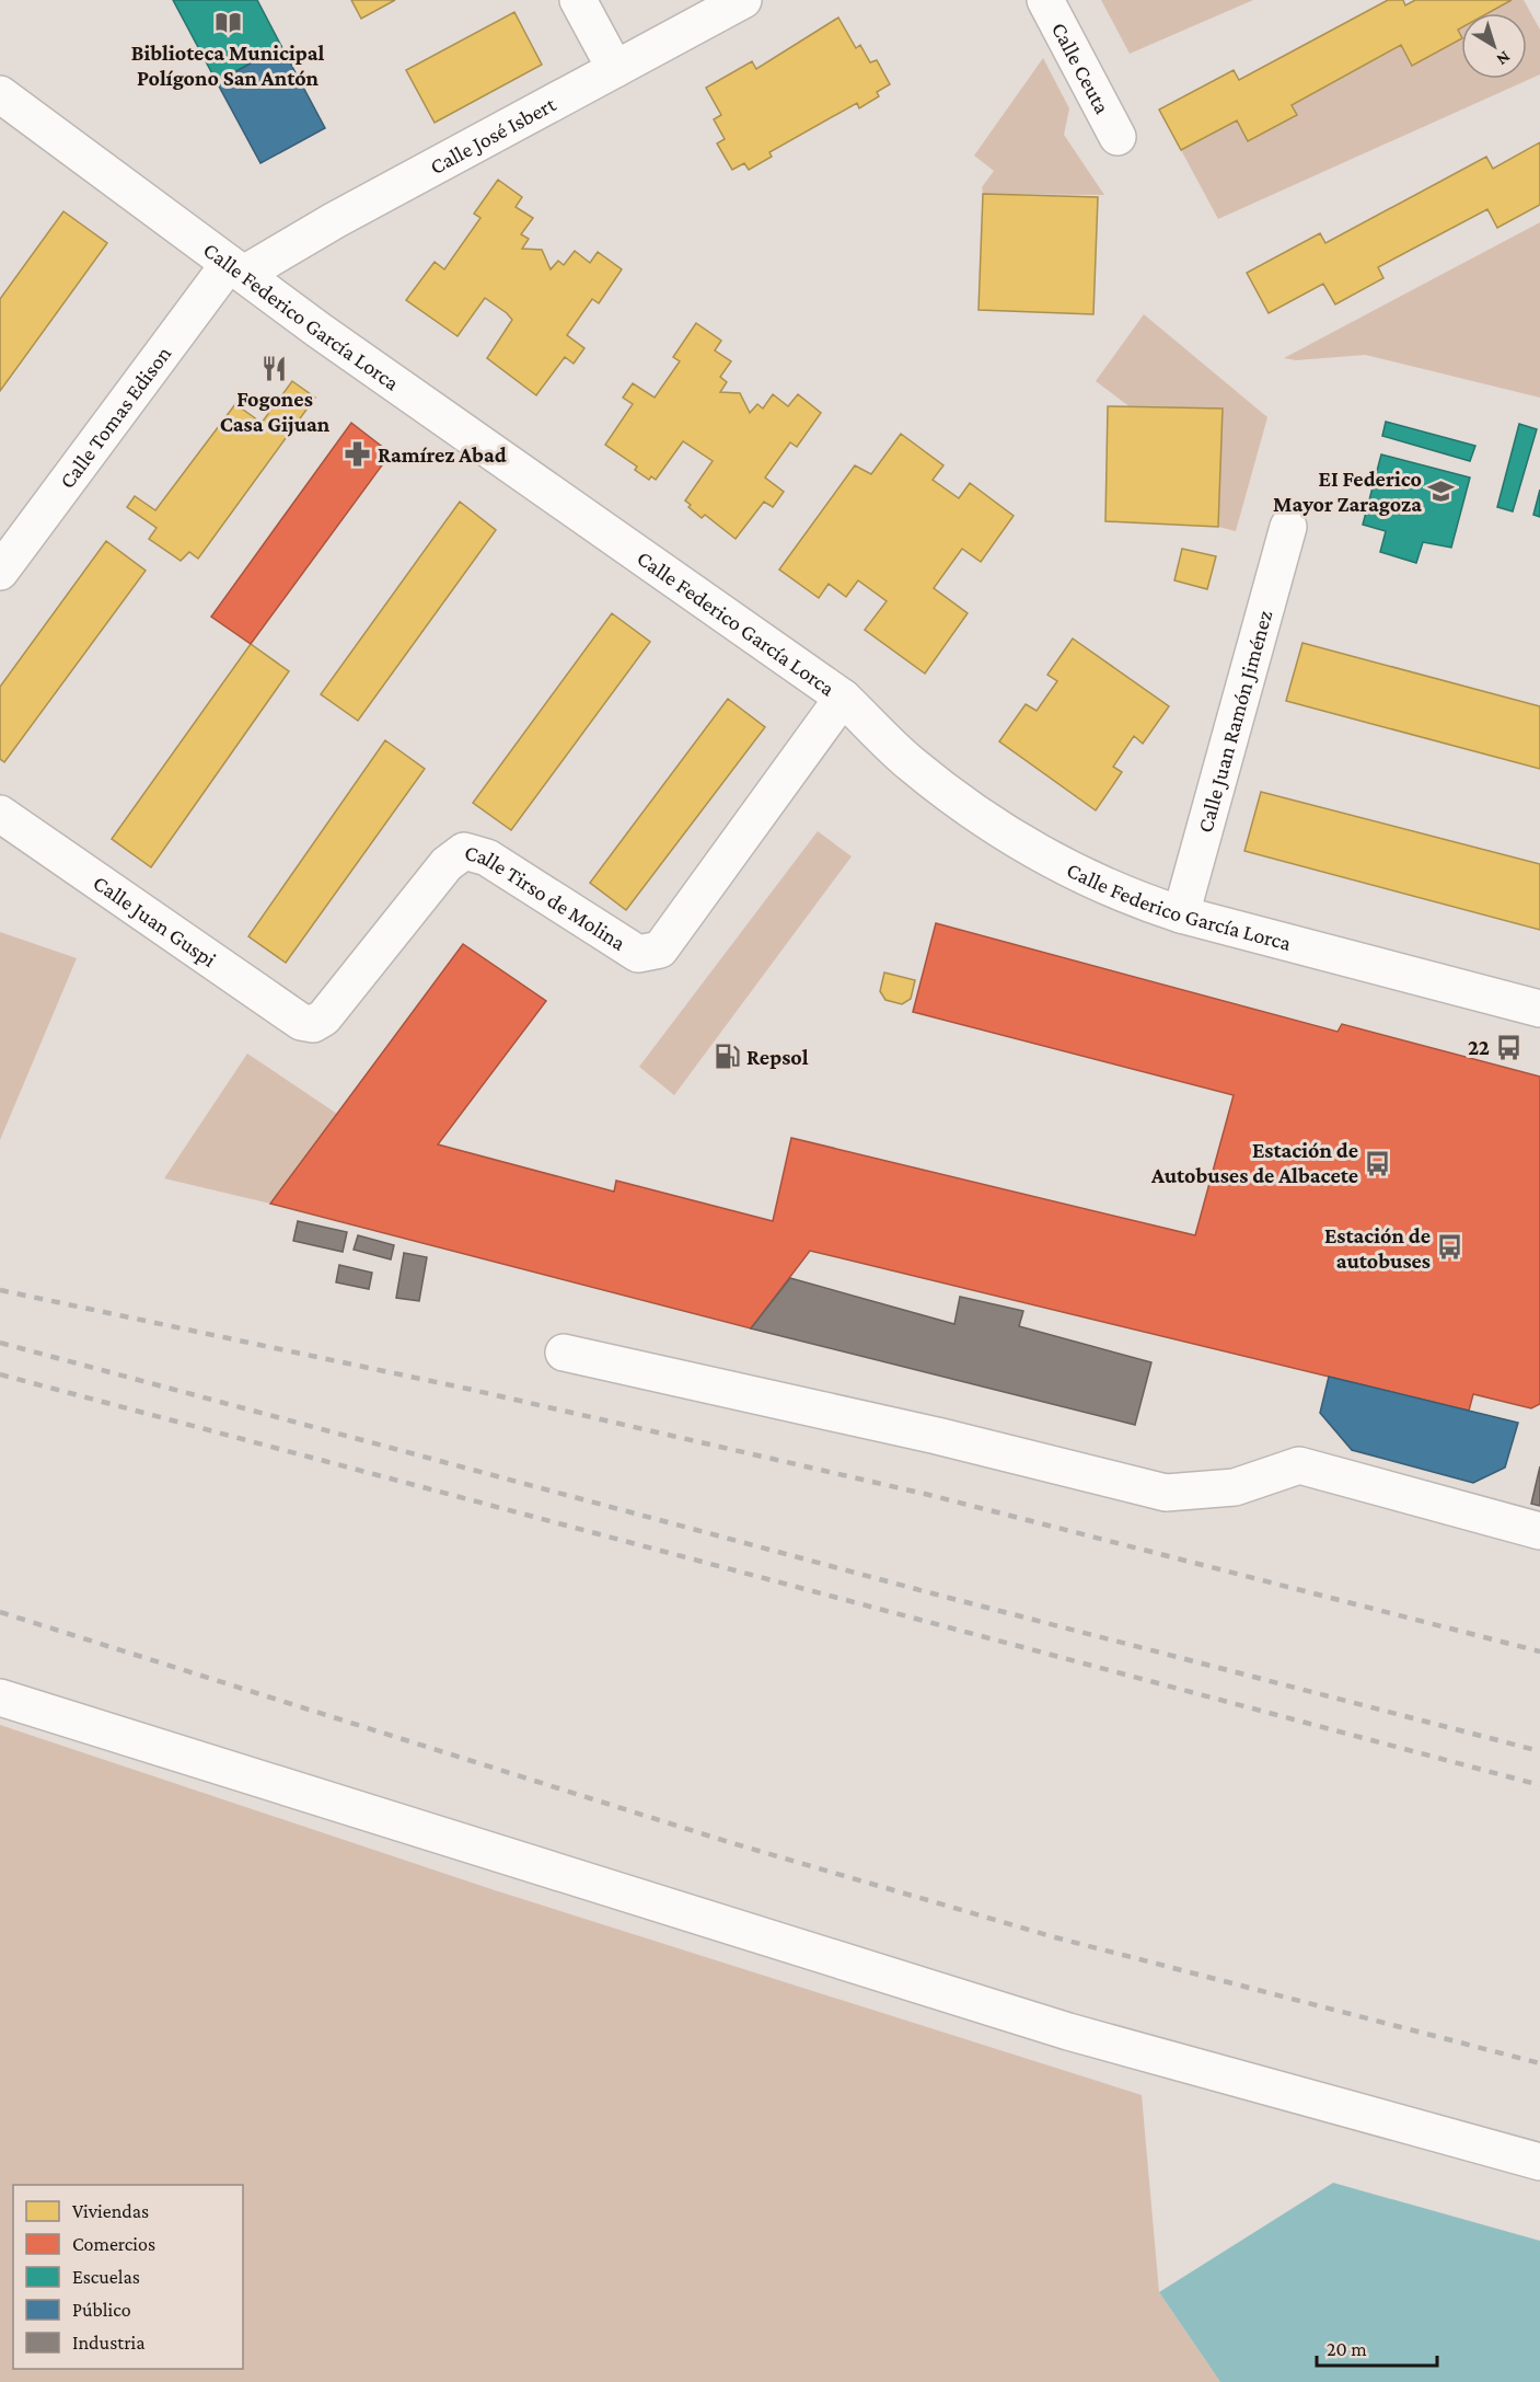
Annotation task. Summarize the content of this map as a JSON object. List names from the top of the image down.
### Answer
{
  "streets": {
    "street": [
      "Calle Ceuta",
      "Calle José Isbert",
      "Calle Federico García Lorca",
      "Calle Tomas Edison",
      "Calle Juan Ramón Jiménez",
      "Calle Tirso de Molina",
      "Calle Juan Guspi"
    ]
  },
  "crossings": [
    ["Calle José Isbert", "Calle Federico García Lorca"],
    ["Calle José Isbert", "Calle Tomas Edison"],
    ["Calle Federico García Lorca", "Calle Tomas Edison"],
    ["Calle Federico García Lorca", "Calle Juan Ramón Jiménez"],
    ["Calle Federico García Lorca", "Calle Tirso de Molina"],
    ["Calle Tirso de Molina", "Calle Juan Guspi"]
  ],
  "places": {
    "library": ["Biblioteca Municipal Polígono San Antón"],
    "restaurant": ["Fogones Casa Gijuan"],
    "pharmacy": ["Ramírez Abad"],
    "school or university": ["EI Federico Mayor Zaragoza"],
    "bus stop": ["22", "Estación de Autobuses de Albacete", "Estación de autobuses"],
    "fuel station": ["Repsol"]
  },
  "legend": [
    "Viviendas",
    "Comercios",
    "Escuelas",
    "Público",
    "Industria"
  ],
  "scale_bar": "20 m",
  "north": "bottom right"
}
